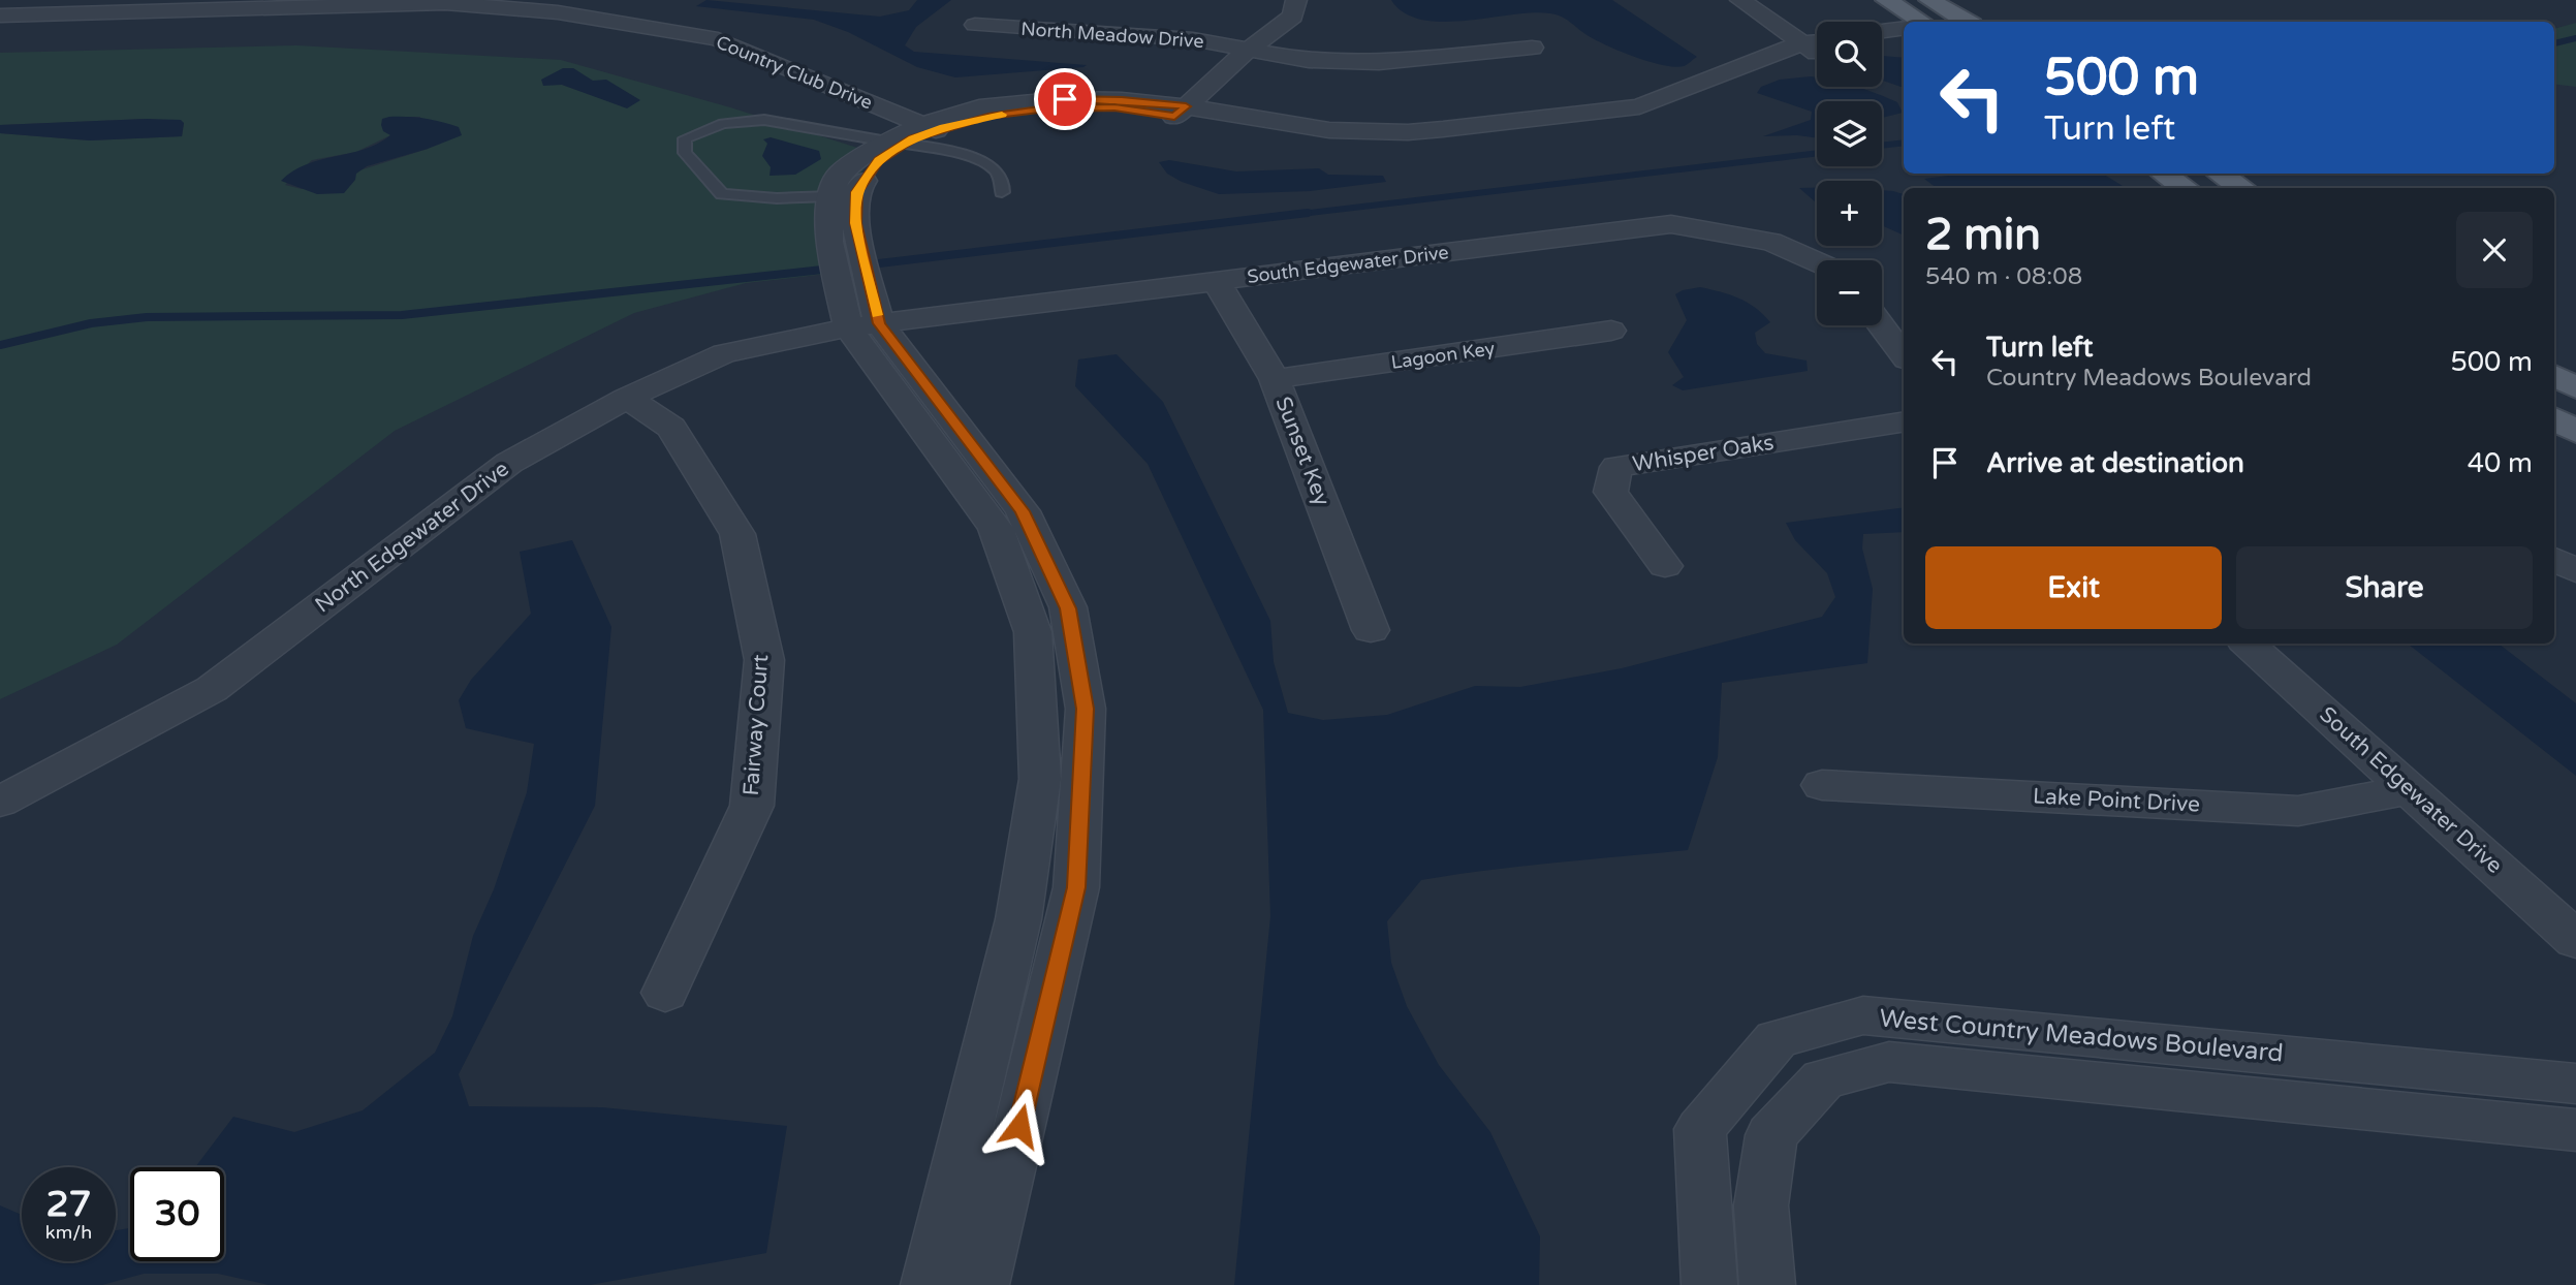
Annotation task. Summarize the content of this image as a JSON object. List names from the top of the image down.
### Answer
{
  "streets": {
    "street": [
      "North Meadow Drive",
      "Country Club Drive",
      "South Edgewater Drive",
      "Lagoon Key",
      "Sunset Key",
      "Whisper Oaks",
      "North Edgewater Drive",
      "Fairway Court",
      "Lake Point Drive",
      "West Country Meadows Boulevard"
    ]
  },
  "crossings": [
    ["South Edgewater Drive", "Sunset Key"],
    ["South Edgewater Drive", "North Edgewater Drive"],
    ["South Edgewater Drive", "Lake Point Drive"],
    ["Lagoon Key", "Sunset Key"],
    ["North Edgewater Drive", "Fairway Court"]
  ],
  "page": {
    "map_buttons": ["+", "−"],
    "turn": ["500 m", "Turn left"],
    "heading": ["2 min", "540 m · 08:08"],
    "list": [
      {
        "name": "Turn left",
        "note": "Country Meadows Boulevard",
        "value": "500 m"
      },
      {
        "name": "Arrive at destination",
        "value": "40 m"
      }
    ],
    "buttons": ["Exit", "Share"],
    "speed": "27 km/h",
    "limit": "30"
  }
}
